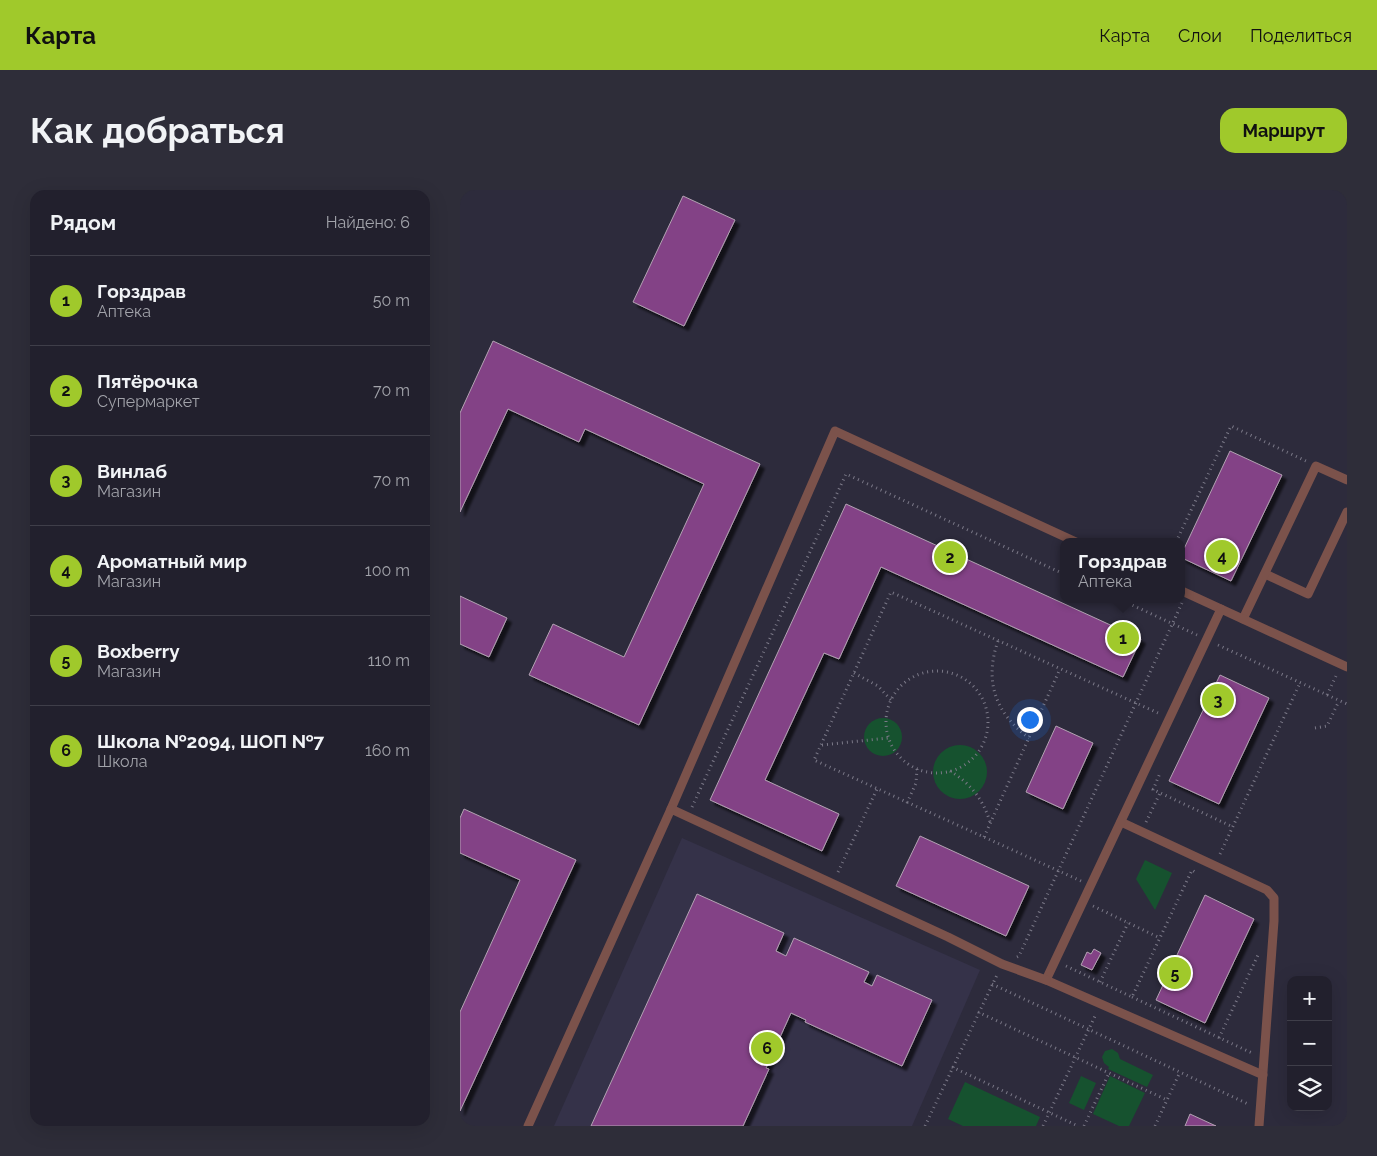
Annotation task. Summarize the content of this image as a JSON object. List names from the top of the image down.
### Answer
{
  "page": {
    "header": "Карта",
    "nav": ["Карта", "Слои", "Поделиться"],
    "buttons": "Маршрут",
    "title": "Как добраться",
    "heading": ["Рядом", "Найдено: 6"],
    "list": [
      {
        "mark": "1",
        "name": "Горздрав",
        "note": "Аптека",
        "value": "50 m"
      },
      {
        "mark": "2",
        "name": "Пятёрочка",
        "note": "Супермаркет",
        "value": "70 m"
      },
      {
        "mark": "3",
        "name": "Винлаб",
        "note": "Магазин",
        "value": "70 m"
      },
      {
        "mark": "4",
        "name": "Ароматный мир",
        "note": "Магазин",
        "value": "100 m"
      },
      {
        "mark": "5",
        "name": "Boxberry",
        "note": "Магазин",
        "value": "110 m"
      },
      {
        "mark": "6",
        "name": "Школа №2094, ШОП №7",
        "note": "Школа",
        "value": "160 m"
      }
    ],
    "popup": ["Горздрав", "Аптека"],
    "pins": [
      "4",
      "2",
      "1",
      "3",
      "5",
      "6"
    ],
    "map_buttons": ["+", "−"]
  }
}
